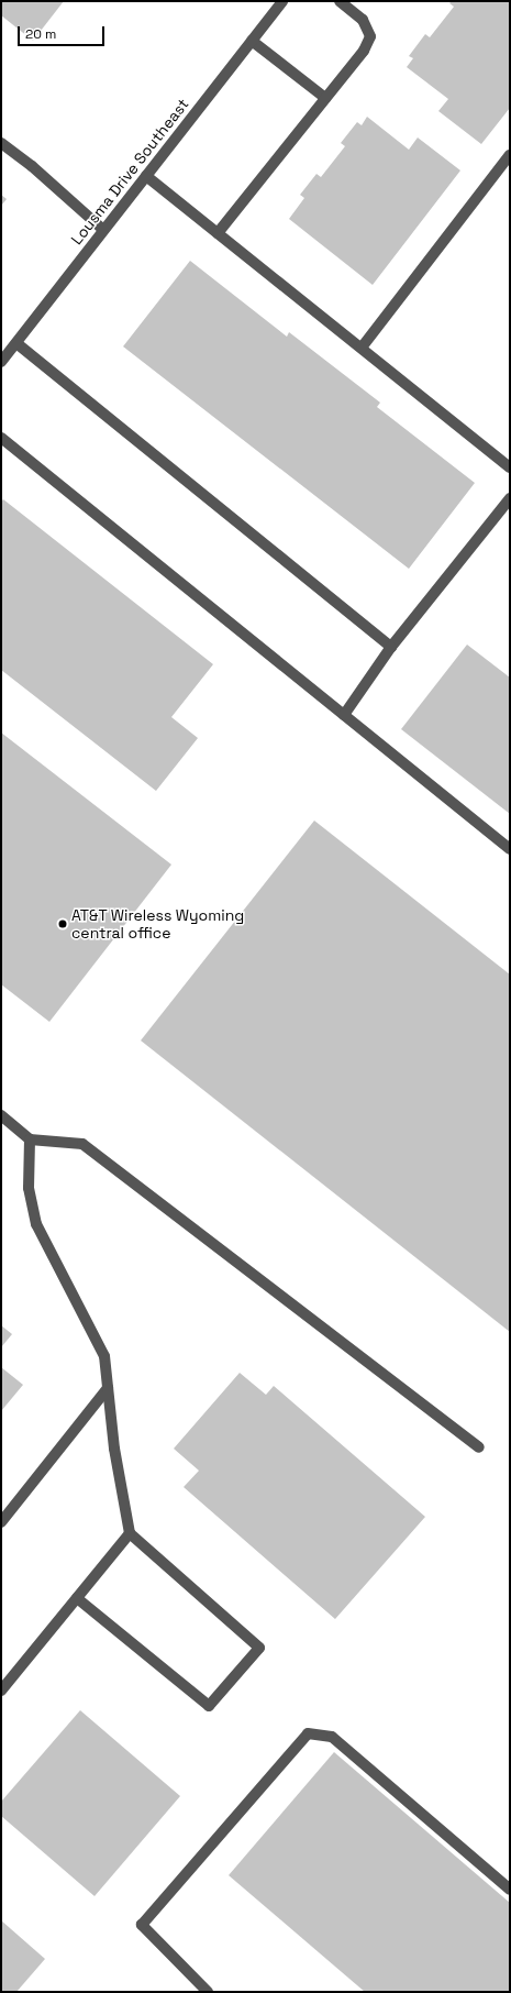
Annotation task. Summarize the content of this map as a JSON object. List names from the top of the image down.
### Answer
{
  "streets": {
    "street": ["Lousma Drive Southeast"]
  },
  "places": ["AT&T Wireless Wyoming central office"],
  "scale_bar": "20 m"
}
